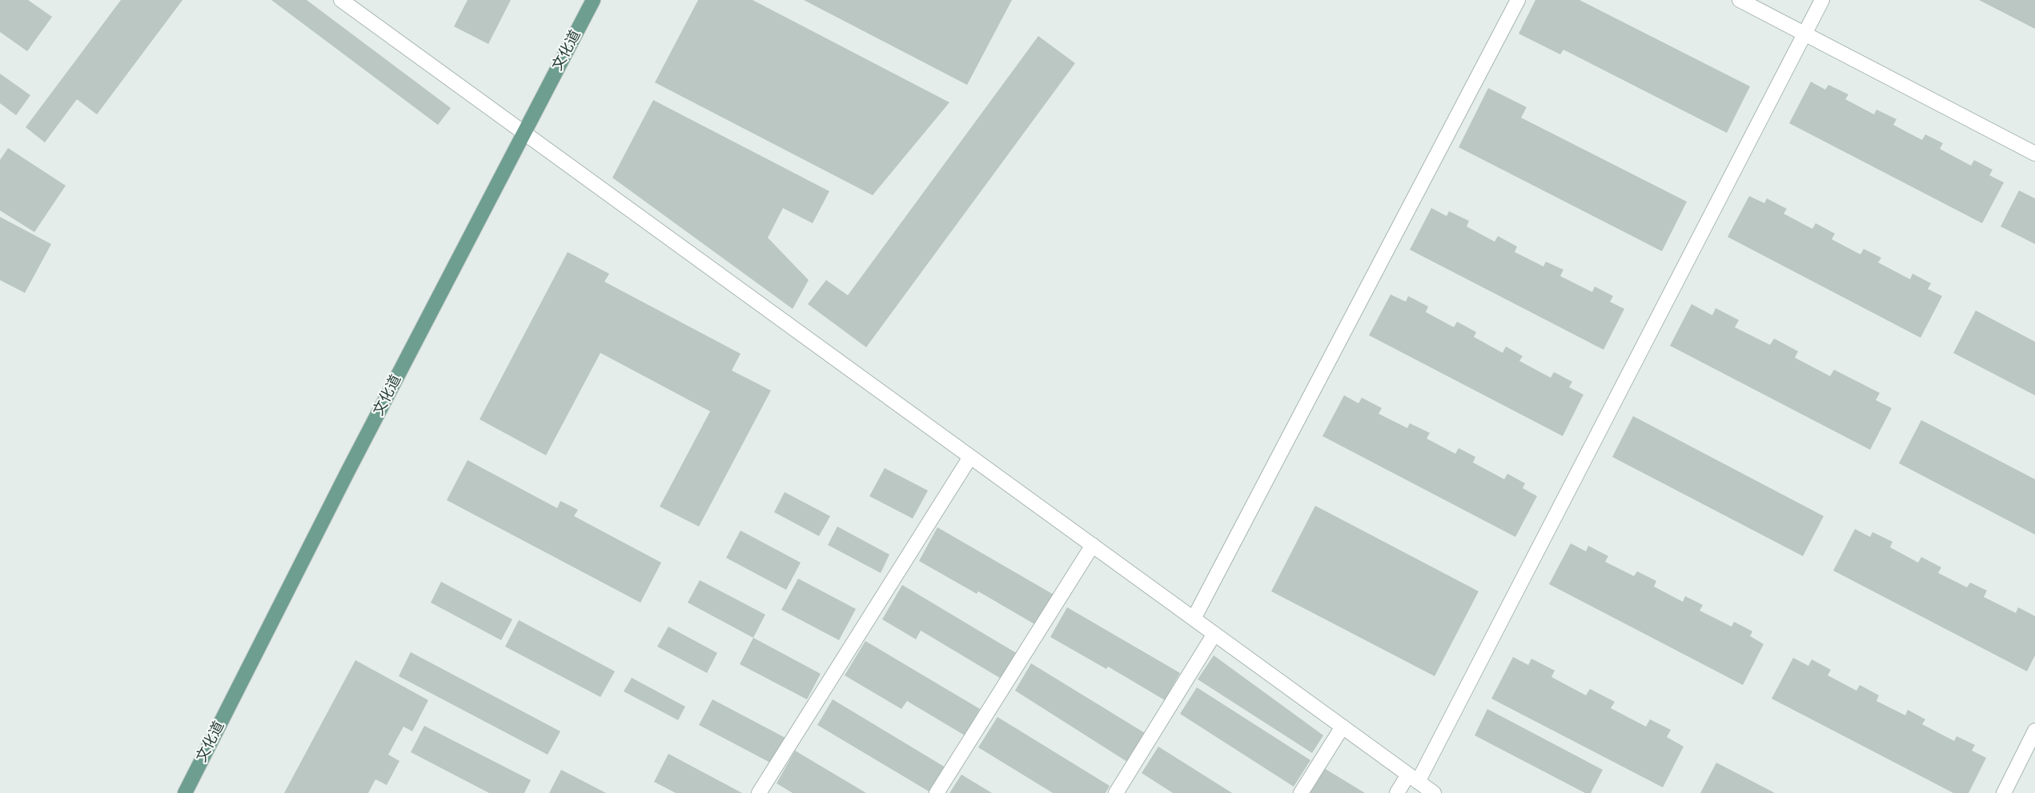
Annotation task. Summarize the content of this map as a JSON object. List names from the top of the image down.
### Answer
{
  "streets": {
    "main road": ["文化道"]
  }
}
